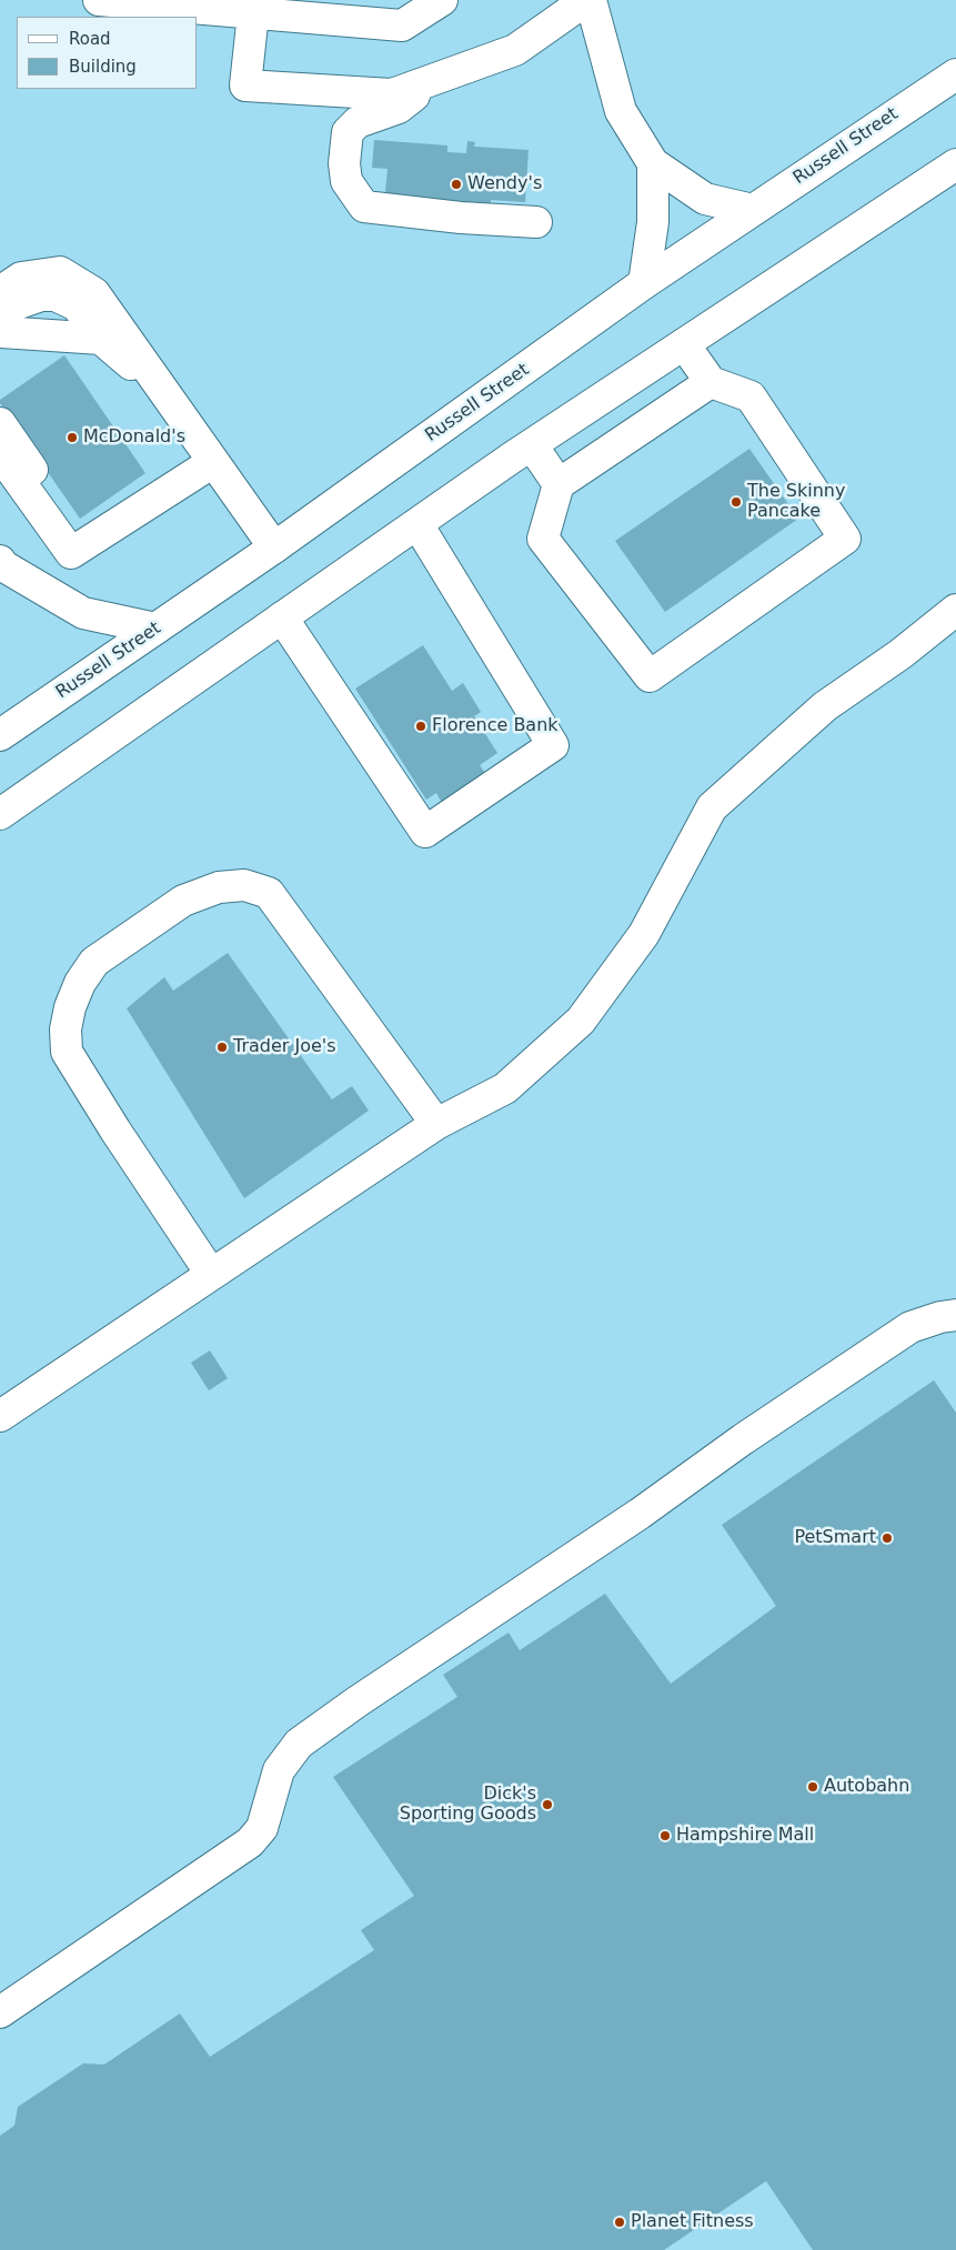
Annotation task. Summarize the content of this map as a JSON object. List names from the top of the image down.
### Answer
{
  "streets": {
    "main road": ["Russell Street"]
  },
  "places": [
    "Wendy's",
    "McDonald's",
    "The Skinny Pancake",
    "Florence Bank",
    "Trader Joe's",
    "PetSmart",
    "Autobahn",
    "Dick's Sporting Goods",
    "Hampshire Mall",
    "Planet Fitness"
  ],
  "legend": ["Road", "Building"]
}
